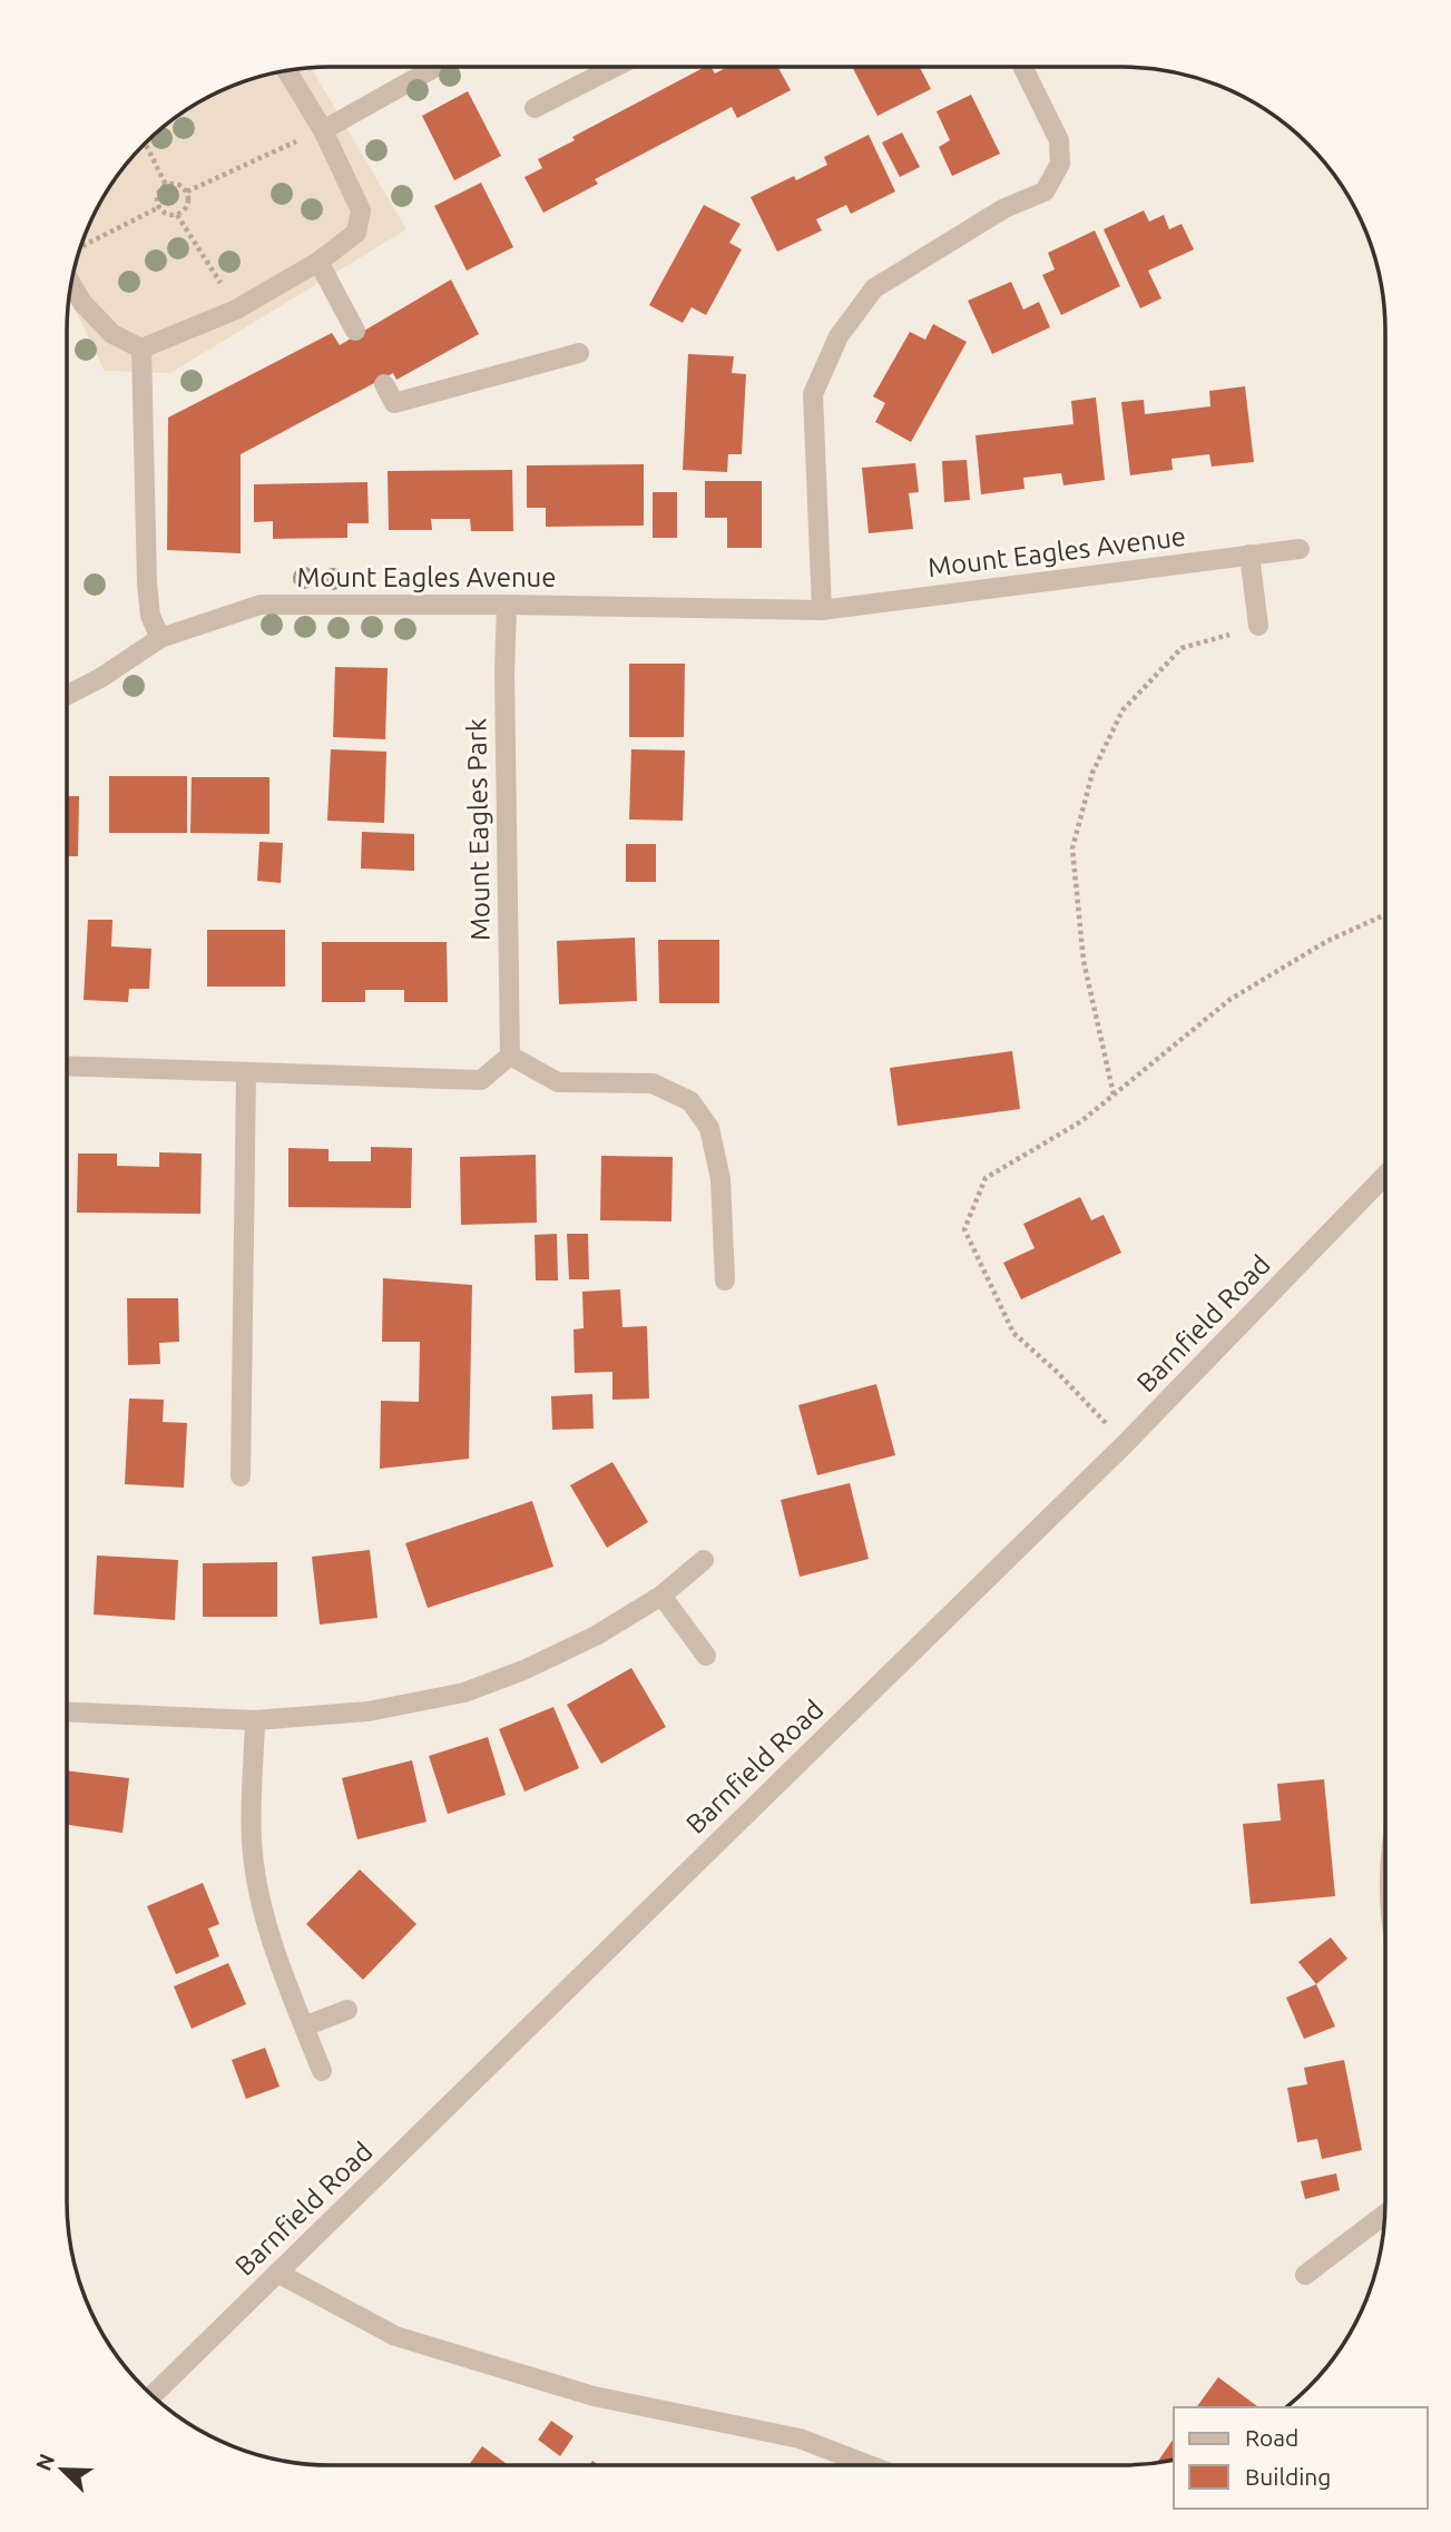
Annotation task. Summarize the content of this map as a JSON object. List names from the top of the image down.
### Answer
{
  "streets": {
    "street": ["Mount Eagles Avenue", "Mount Eagles Park", "Barnfield Road"]
  },
  "crossings": [
    ["Mount Eagles Avenue", "Mount Eagles Park"]
  ],
  "legend": ["Road", "Building"],
  "north": "top left"
}
